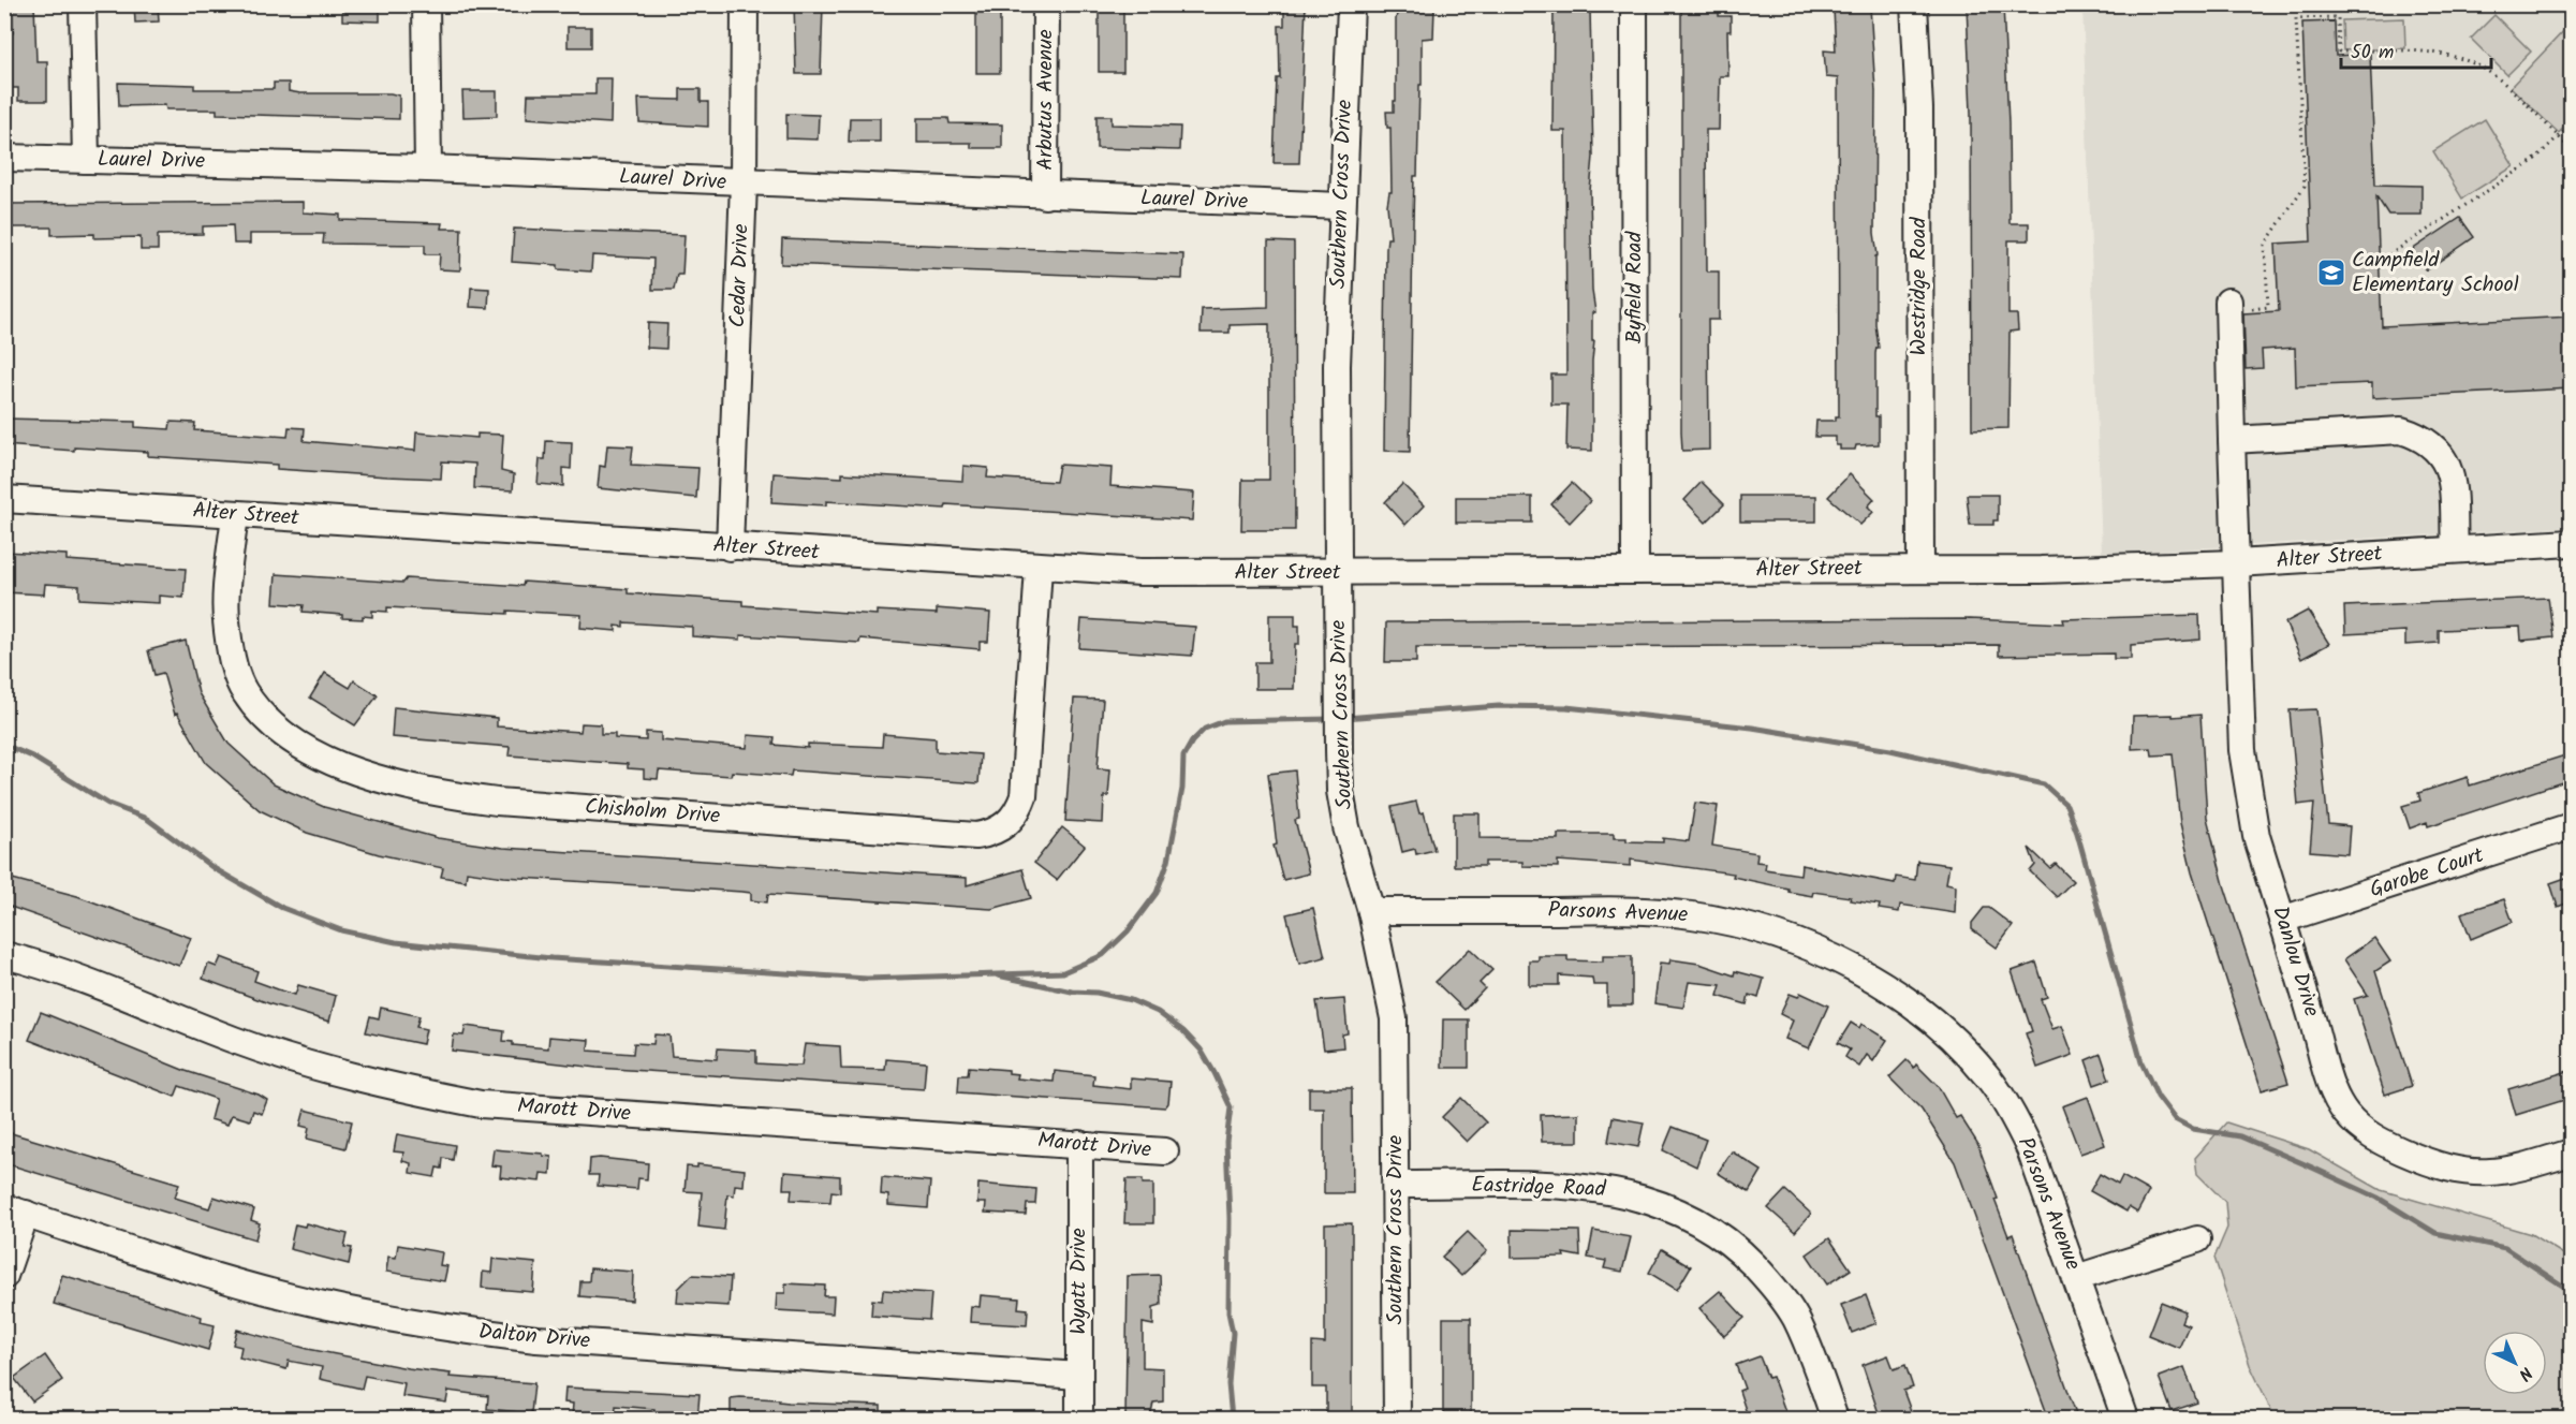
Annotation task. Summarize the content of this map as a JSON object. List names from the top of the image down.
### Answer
{
  "streets": {
    "street": [
      "Arbutus Avenue",
      "Laurel Drive",
      "Southern Cross Drive",
      "Cedar Drive",
      "Westridge Road",
      "Byfield Road",
      "Alter Street",
      "Chisholm Drive",
      "Garobe Court",
      "Parsons Avenue",
      "Danlou Drive",
      "Marott Drive",
      "Eastridge Road",
      "Wyatt Drive",
      "Dalton Drive"
    ]
  },
  "crossings": [
    ["Arbutus Avenue", "Laurel Drive"],
    ["Laurel Drive", "Southern Cross Drive"],
    ["Laurel Drive", "Cedar Drive"],
    ["Southern Cross Drive", "Alter Street"],
    ["Southern Cross Drive", "Parsons Avenue"],
    ["Southern Cross Drive", "Eastridge Road"],
    ["Cedar Drive", "Alter Street"],
    ["Westridge Road", "Alter Street"],
    ["Byfield Road", "Alter Street"],
    ["Alter Street", "Chisholm Drive"],
    ["Alter Street", "Danlou Drive"],
    ["Garobe Court", "Danlou Drive"],
    ["Marott Drive", "Wyatt Drive"],
    ["Wyatt Drive", "Dalton Drive"]
  ],
  "places": {
    "school or university": ["Campfield Elementary School"]
  },
  "scale_bar": "50 m",
  "north": "bottom right"
}
